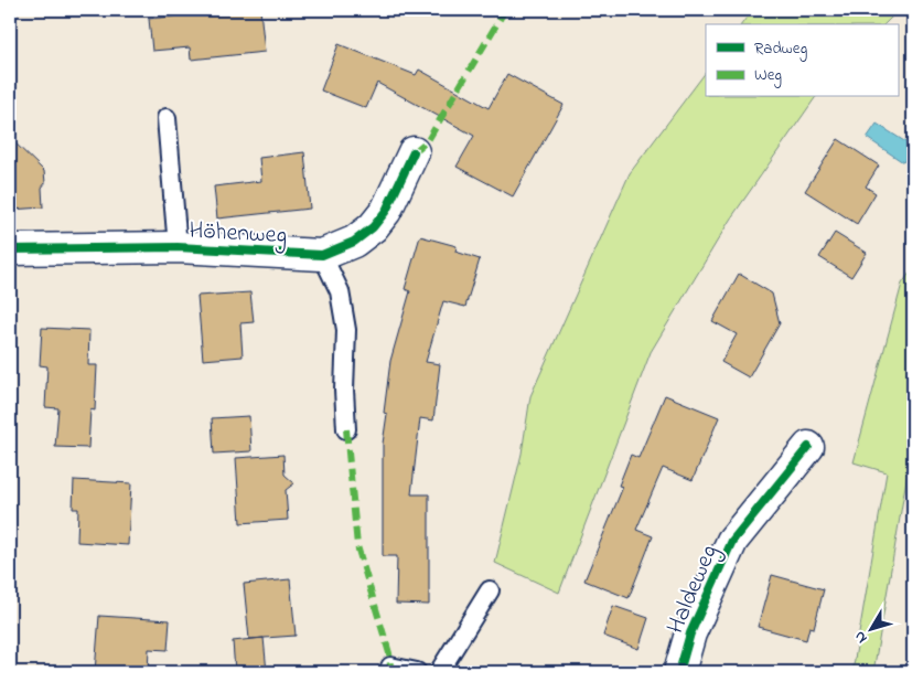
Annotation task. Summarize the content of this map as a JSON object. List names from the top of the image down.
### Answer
{
  "streets": {
    "street": ["Höhenweg", "Haldeweg"]
  },
  "legend": ["Radweg", "Weg"],
  "north": "bottom left"
}
